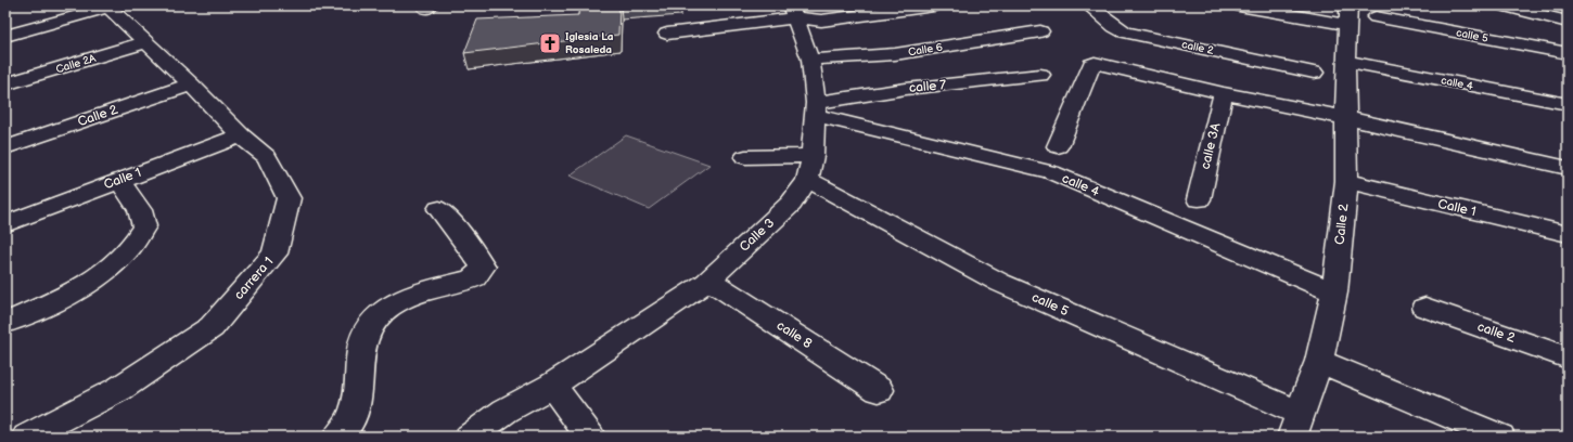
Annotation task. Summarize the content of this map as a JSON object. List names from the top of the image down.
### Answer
{
  "streets": {
    "street": [
      "calle 5",
      "calle 2",
      "Calle 6",
      "Calle 2A",
      "calle 4",
      "calle 7",
      "Calle 2",
      "calle 3A",
      "Calle 1",
      "Calle 3",
      "carrera 1",
      "calle 8"
    ]
  },
  "crossings": [
    ["calle 5", "Calle 2"],
    ["calle 5", "Calle 3"],
    ["Calle 2A", "carrera 1"],
    ["calle 4", "calle 7"],
    ["calle 4", "Calle 2"],
    ["Calle 2", "Calle 1"],
    ["Calle 2", "carrera 1"],
    ["Calle 1", "carrera 1"],
    ["Calle 3", "calle 8"]
  ],
  "places": {
    "church": ["Iglesia La Rosaleda"]
  }
}
